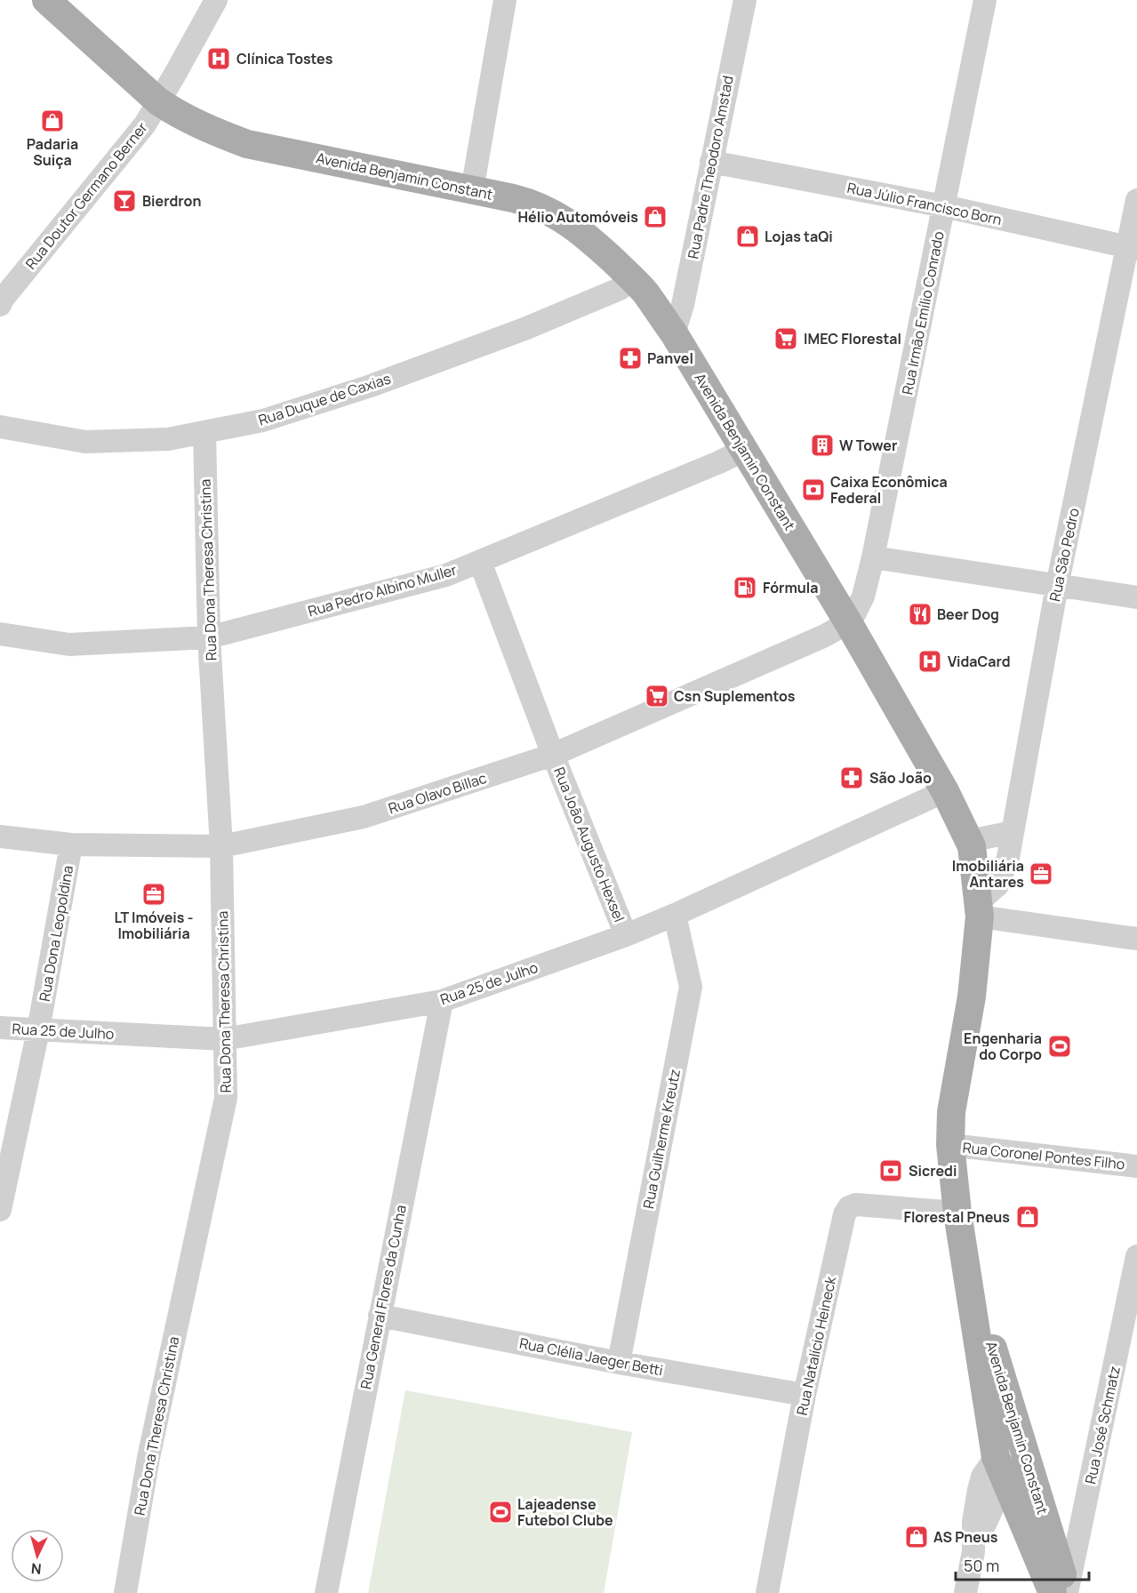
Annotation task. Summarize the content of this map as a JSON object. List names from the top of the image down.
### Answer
{
  "streets": {
    "main road": ["Avenida Benjamin Constant"],
    "street": [
      "Rua Padre Theodoro Amstad",
      "Rua Doutor Germano Berner",
      "Rua Júlio Francisco Born",
      "Rua Irmão Emílio Conrado",
      "Rua Duque de Caxias",
      "Rua São Pedro",
      "Rua Dona Theresa Christina",
      "Rua Pedro Albino Muller",
      "Rua Olavo Billac",
      "Rua João Augusto Hexsel",
      "Rua Dona Leopoldina",
      "Rua 25 de Julho",
      "Rua Guilherme Kreutz",
      "Rua Coronel Pontes Filho",
      "Rua General Flores da Cunha",
      "Rua Natalício Heineck",
      "Rua Clélia Jaeger Betti",
      "Rua José Schmatz"
    ]
  },
  "crossings": [
    ["Rua Padre Theodoro Amstad", "Avenida Benjamin Constant"],
    ["Rua Padre Theodoro Amstad", "Rua Júlio Francisco Born"],
    ["Avenida Benjamin Constant", "Rua Doutor Germano Berner"],
    ["Avenida Benjamin Constant", "Rua Irmão Emílio Conrado"],
    ["Avenida Benjamin Constant", "Rua Duque de Caxias"],
    ["Avenida Benjamin Constant", "Rua São Pedro"],
    ["Avenida Benjamin Constant", "Rua Pedro Albino Muller"],
    ["Avenida Benjamin Constant", "Rua Olavo Billac"],
    ["Avenida Benjamin Constant", "Rua 25 de Julho"],
    ["Avenida Benjamin Constant", "Rua Coronel Pontes Filho"],
    ["Avenida Benjamin Constant", "Rua Natalício Heineck"],
    ["Avenida Benjamin Constant", "Rua José Schmatz"],
    ["Rua Júlio Francisco Born", "Rua Irmão Emílio Conrado"],
    ["Rua Júlio Francisco Born", "Rua São Pedro"],
    ["Rua Irmão Emílio Conrado", "Rua Olavo Billac"],
    ["Rua Duque de Caxias", "Rua Dona Theresa Christina"],
    ["Rua Dona Theresa Christina", "Rua Pedro Albino Muller"],
    ["Rua Dona Theresa Christina", "Rua Olavo Billac"],
    ["Rua Dona Theresa Christina", "Rua 25 de Julho"],
    ["Rua Pedro Albino Muller", "Rua João Augusto Hexsel"],
    ["Rua Olavo Billac", "Rua João Augusto Hexsel"],
    ["Rua Olavo Billac", "Rua Dona Leopoldina"],
    ["Rua João Augusto Hexsel", "Rua 25 de Julho"],
    ["Rua Dona Leopoldina", "Rua 25 de Julho"],
    ["Rua 25 de Julho", "Rua Guilherme Kreutz"],
    ["Rua 25 de Julho", "Rua General Flores da Cunha"],
    ["Rua Guilherme Kreutz", "Rua Clélia Jaeger Betti"],
    ["Rua General Flores da Cunha", "Rua Clélia Jaeger Betti"],
    ["Rua Natalício Heineck", "Rua Clélia Jaeger Betti"]
  ],
  "places": {
    "hospital": ["Clínica Tostes", "VidaCard"],
    "shop": [
      "Padaria Suiça",
      "Hélio Automóveis",
      "Lojas taQi",
      "Florestal Pneus",
      "AS Pneus"
    ],
    "bar": ["Bierdron"],
    "supermarket": ["IMEC Florestal", "Csn Suplementos"],
    "pharmacy": ["Panvel", "São João"],
    "building": ["W Tower"],
    "bank": ["Caixa Econômica Federal", "Sicredi"],
    "fuel station": ["Fórmula"],
    "restaurant": ["Beer Dog"],
    "office": ["Imobiliária Antares", "LT Imóveis - Imobiliária"],
    "sports": ["Engenharia do Corpo", "Lajeadense Futebol Clube"]
  },
  "scale_bar": "50 m",
  "north": "bottom"
}
